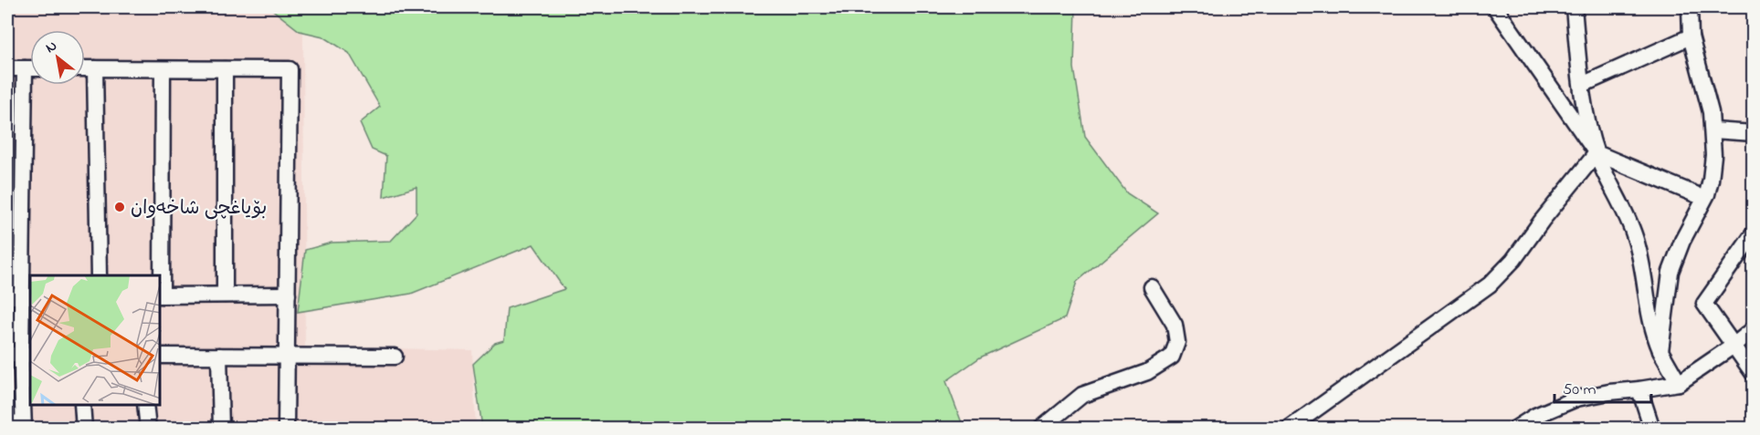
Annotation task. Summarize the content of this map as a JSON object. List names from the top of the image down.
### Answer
{
  "places": ["بۆیاغچی شاخەوان"],
  "scale_bar": "50 m",
  "north": "top left"
}
